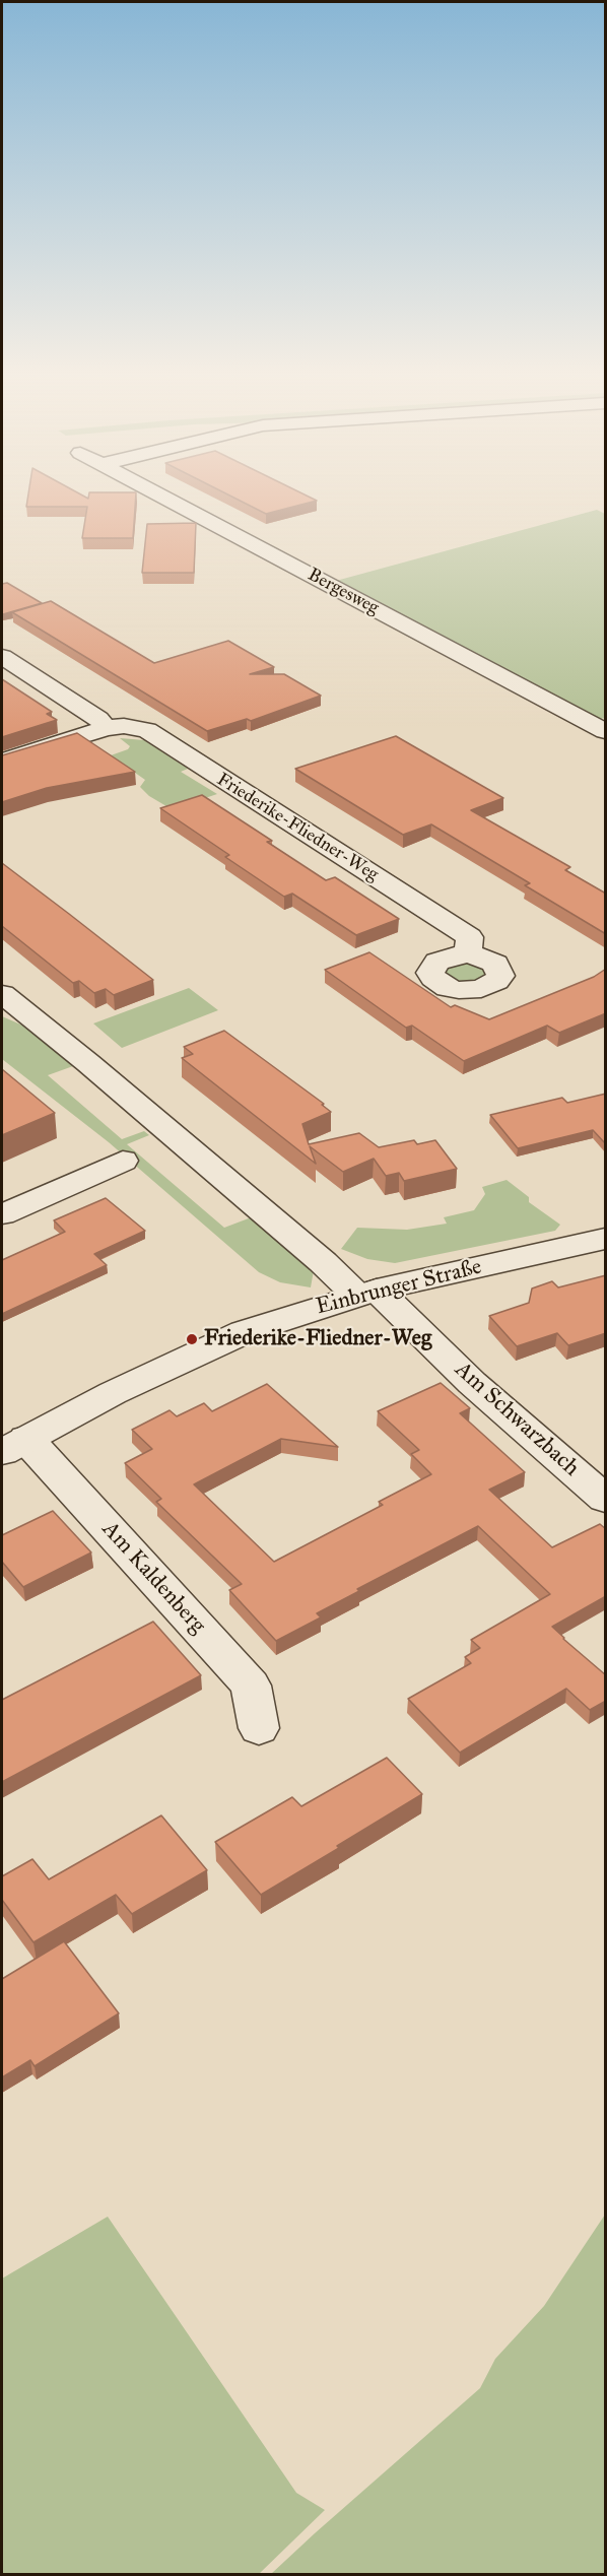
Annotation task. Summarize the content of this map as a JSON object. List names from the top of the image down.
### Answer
{
  "streets": {
    "street": [
      "Bergesweg",
      "Friederike-Fliedner-Weg",
      "Einbrunger Straße",
      "Am Schwarzbach",
      "Am Kaldenberg"
    ]
  },
  "crossings": [
    ["Einbrunger Straße", "Am Schwarzbach"],
    ["Einbrunger Straße", "Am Kaldenberg"]
  ],
  "places": ["Friederike-Fliedner-Weg"]
}
